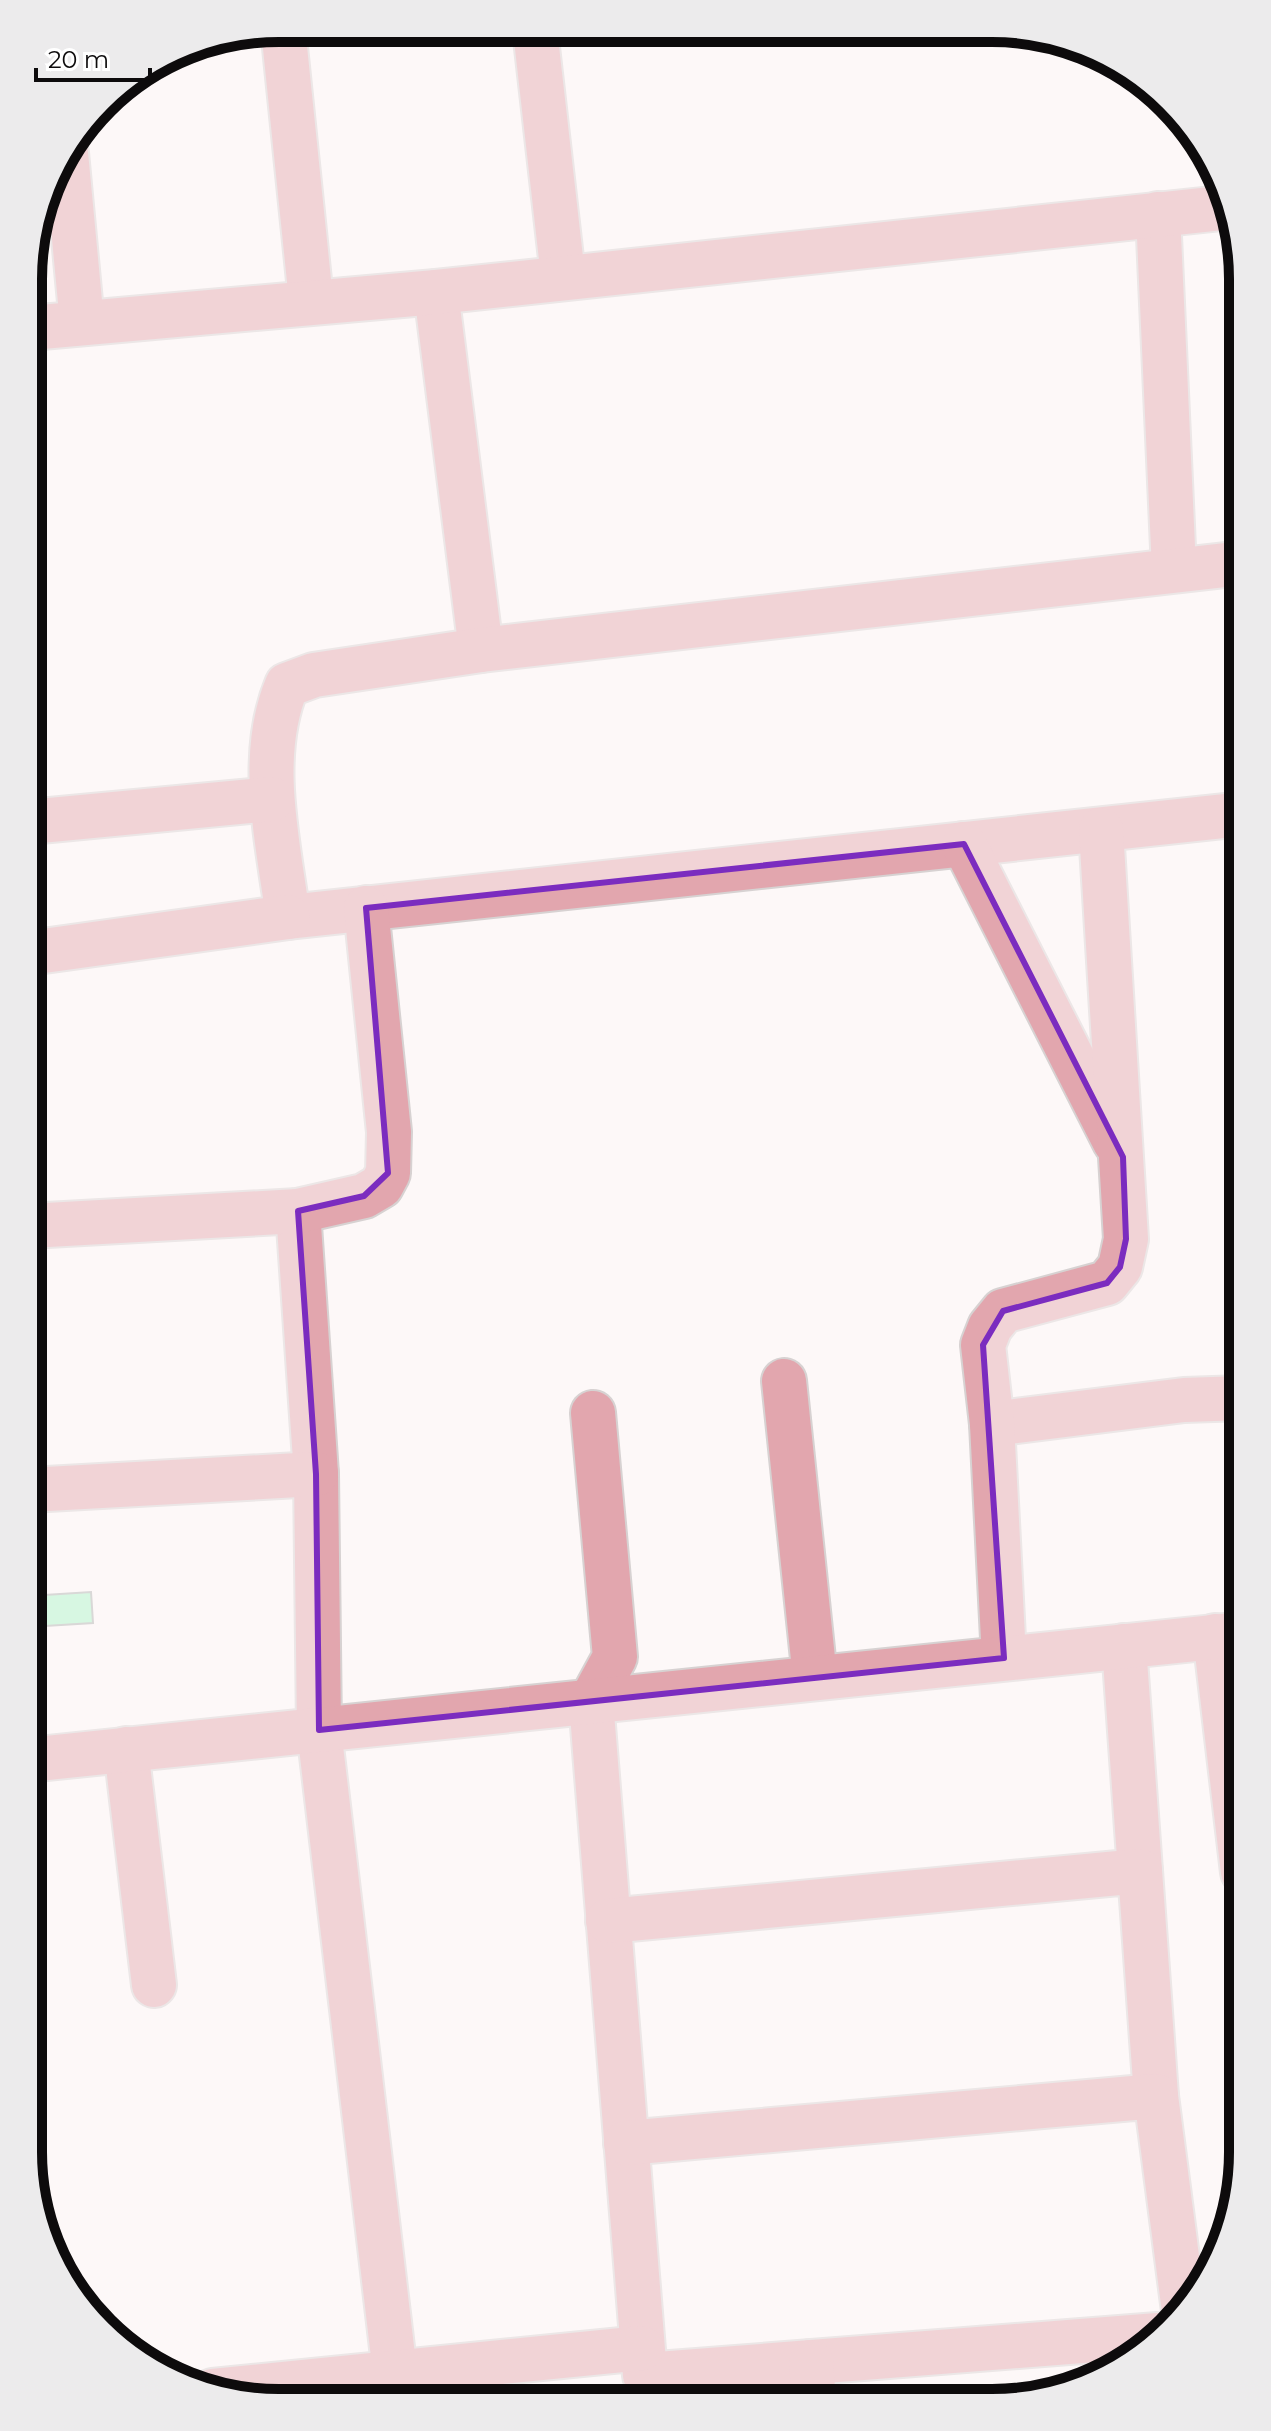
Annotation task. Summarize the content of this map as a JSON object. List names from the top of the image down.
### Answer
{
  "scale_bar": "20 m"
}
